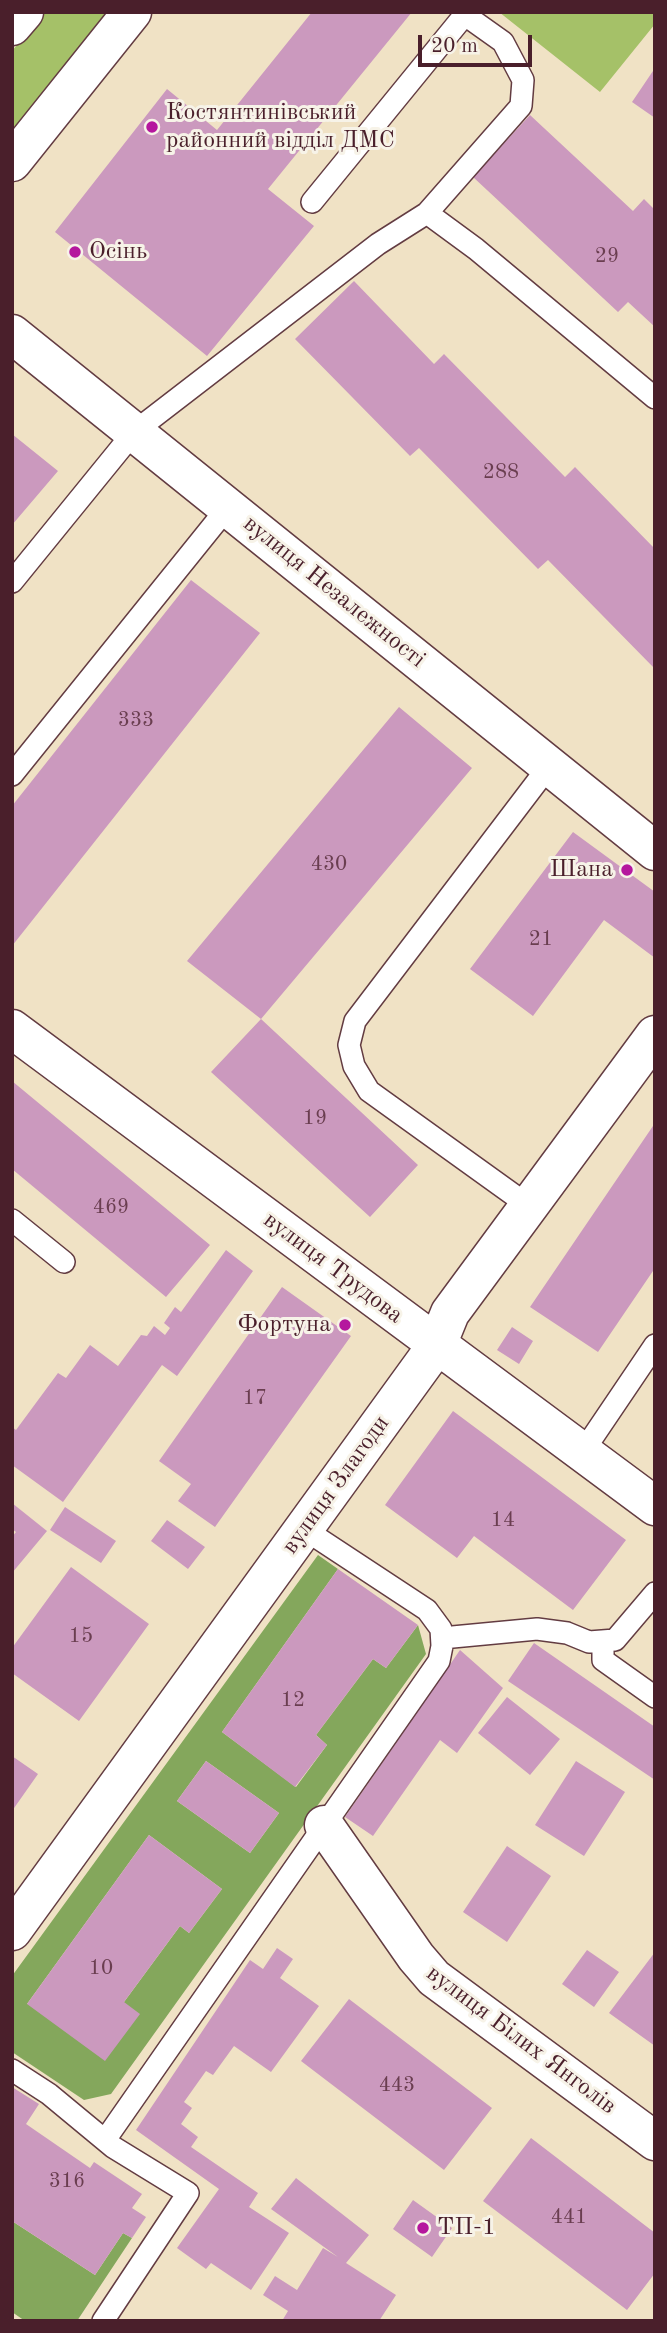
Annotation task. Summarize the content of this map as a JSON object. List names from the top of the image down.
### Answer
{
  "streets": {
    "street": [
      "вулиця Незалежності",
      "вулиця Трудова",
      "вулиця Злагоди",
      "вулиця Білих Янголів"
    ]
  },
  "crossings": [
    ["вулиця Трудова", "вулиця Злагоди"]
  ],
  "places": [
    "Костянтинівський районний відділ ДМС",
    "Осінь",
    "Шана",
    "Фортуна",
    "ТП-1"
  ],
  "house_numbers": [
    "29",
    "288",
    "333",
    "430",
    "21",
    "19",
    "469",
    "17",
    "14",
    "15",
    "12",
    "10",
    "443",
    "316",
    "441"
  ],
  "scale_bar": "20 m"
}
